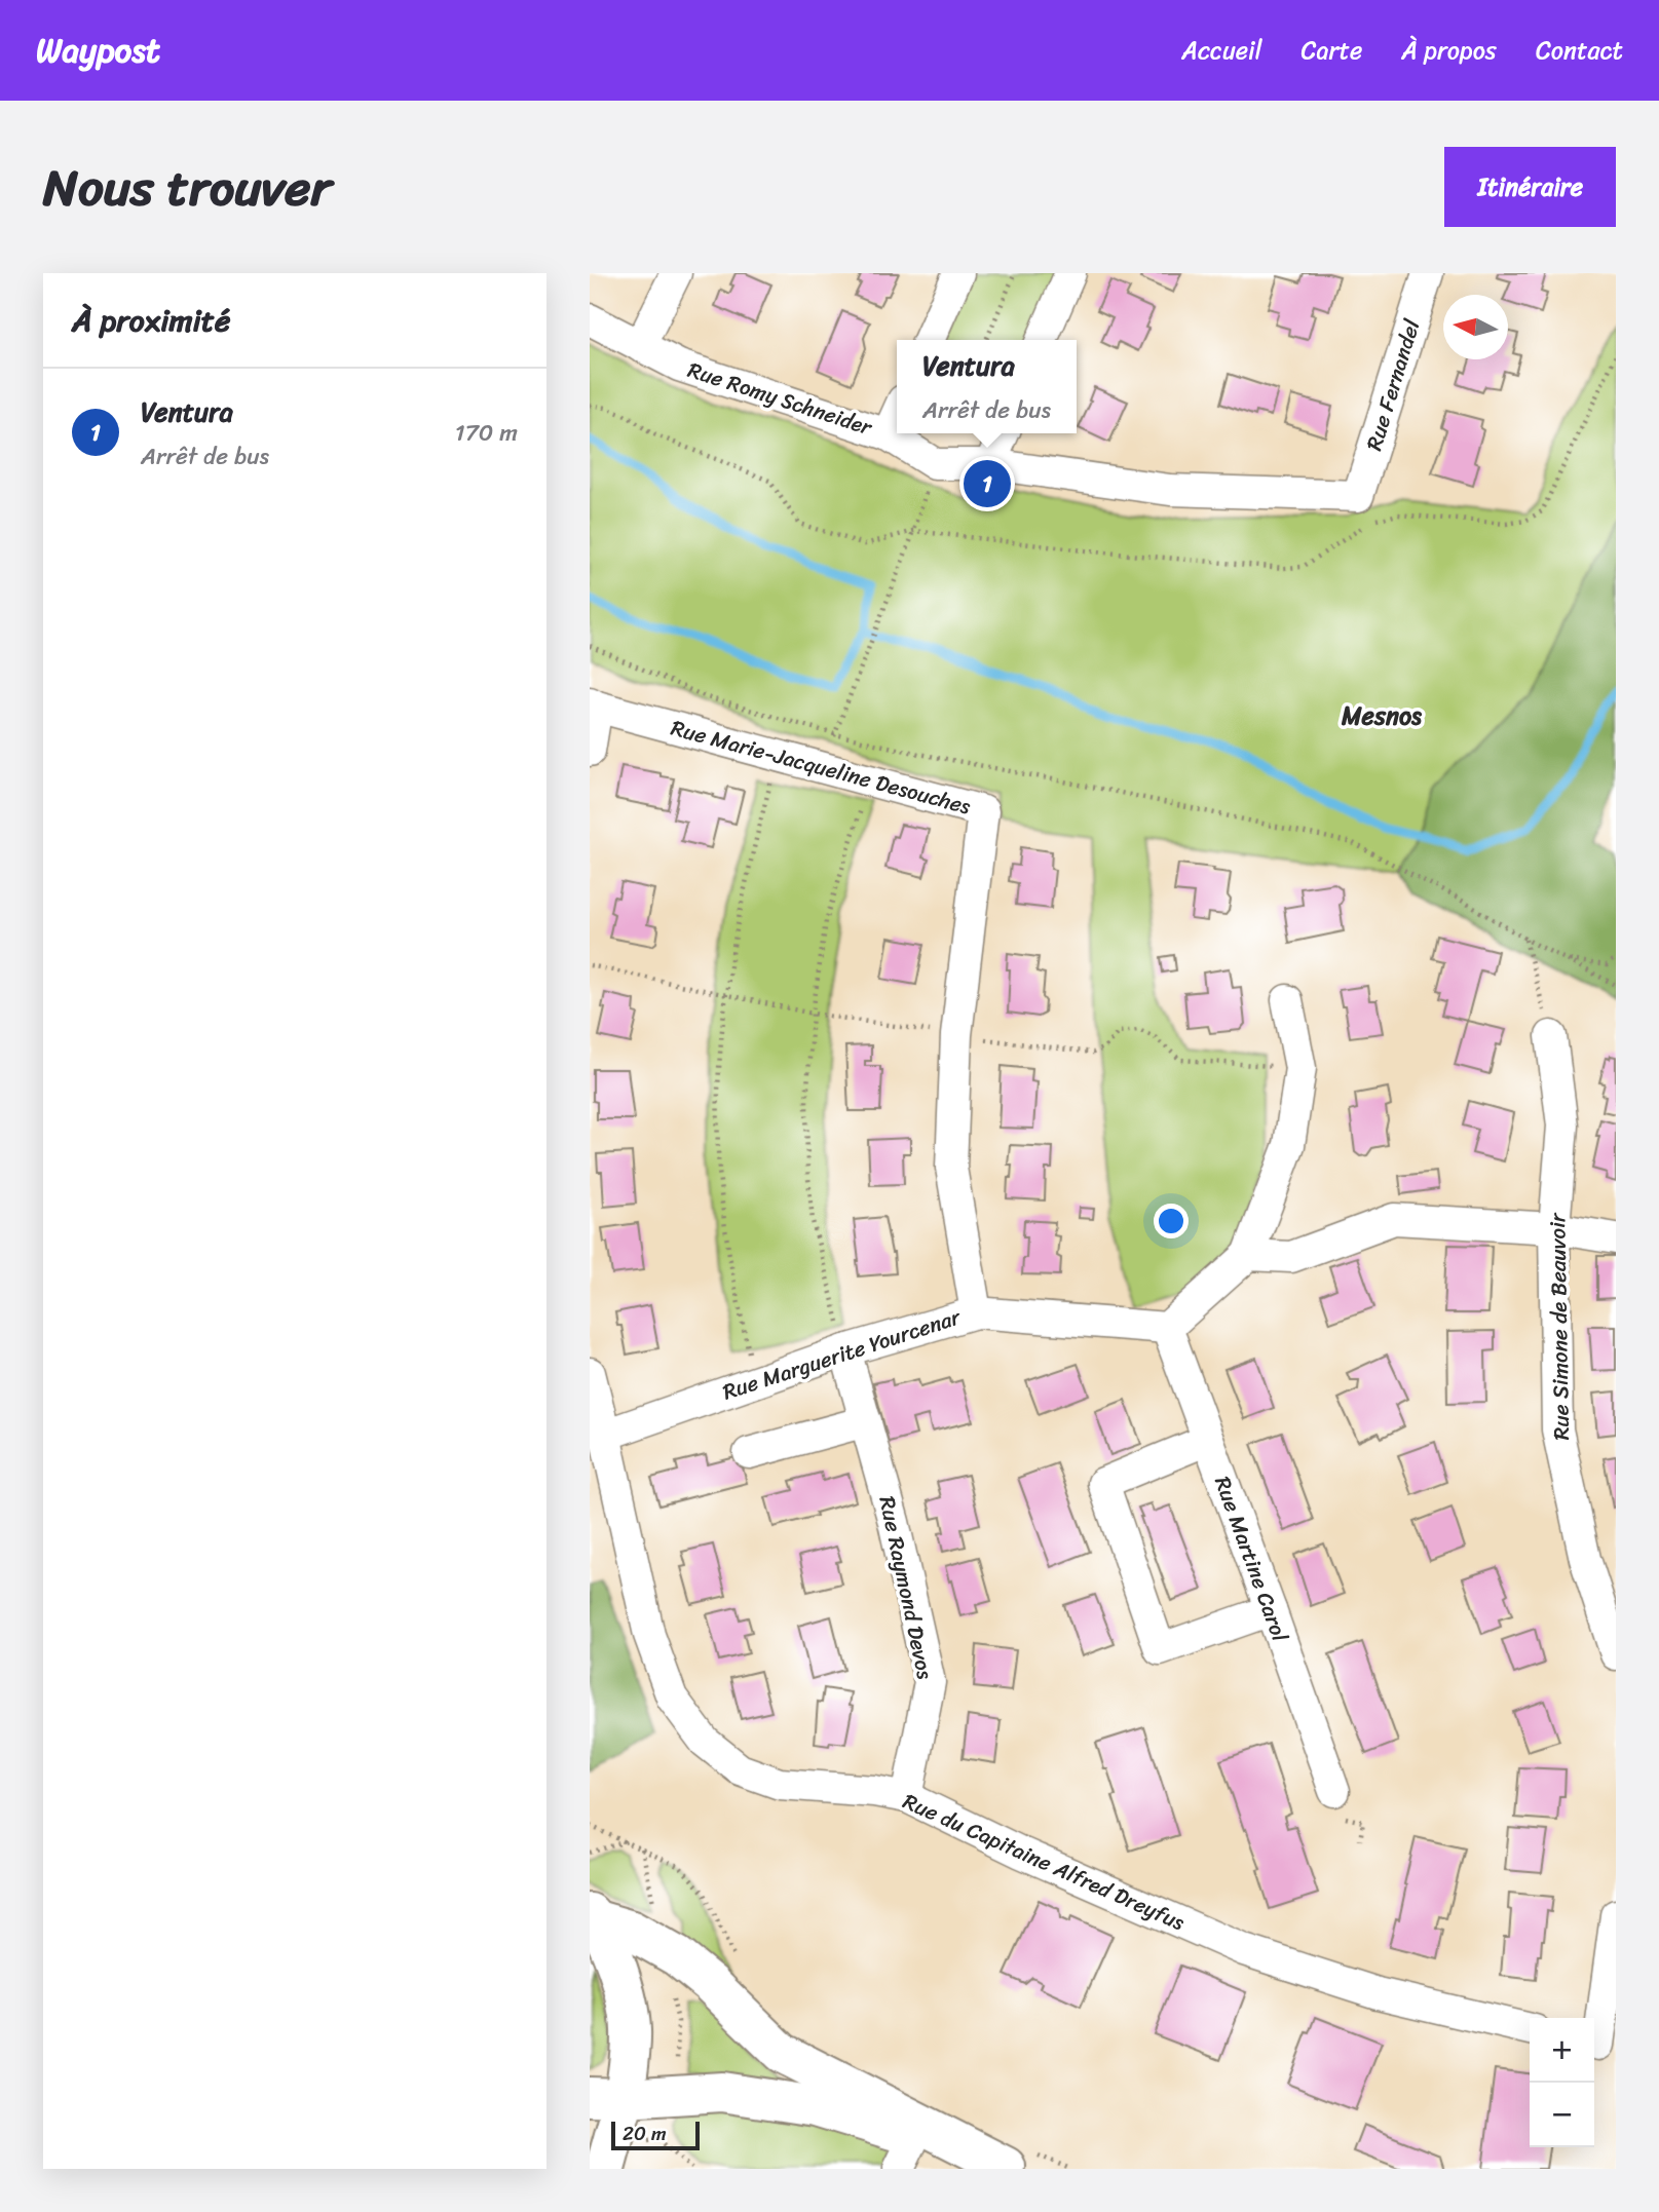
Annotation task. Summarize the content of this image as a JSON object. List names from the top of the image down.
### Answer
{
  "streets": {
    "street": [
      "Rue Fernandel",
      "Rue Romy Schneider",
      "Rue Marie-Jacqueline Desouches",
      "Rue Simone de Beauvoir",
      "Rue Marguerite Yourcenar",
      "Rue Martine Carol",
      "Rue Raymond Devos",
      "Rue du Capitaine Alfred Dreyfus"
    ]
  },
  "crossings": [
    ["Rue Marie-Jacqueline Desouches", "Rue Marguerite Yourcenar"],
    ["Rue Marguerite Yourcenar", "Rue Martine Carol"],
    ["Rue Marguerite Yourcenar", "Rue Raymond Devos"],
    ["Rue Marguerite Yourcenar", "Rue du Capitaine Alfred Dreyfus"],
    ["Rue Raymond Devos", "Rue du Capitaine Alfred Dreyfus"]
  ],
  "districts": ["Mesnos"],
  "scale_bar": "20 m",
  "north": "left",
  "page": {
    "header": "Waypost",
    "nav": [
      "Accueil",
      "Carte",
      "À propos",
      "Contact"
    ],
    "title": "Nous trouver",
    "buttons": "Itinéraire",
    "heading": "À proximité",
    "popup": ["Ventura", "Arrêt de bus"],
    "list": [
      {
        "mark": "1",
        "name": "Ventura",
        "note": "Arrêt de bus",
        "value": "170 m"
      }
    ],
    "pins": "1",
    "map_buttons": ["+", "−"],
    "scale": "20 m"
  }
}
